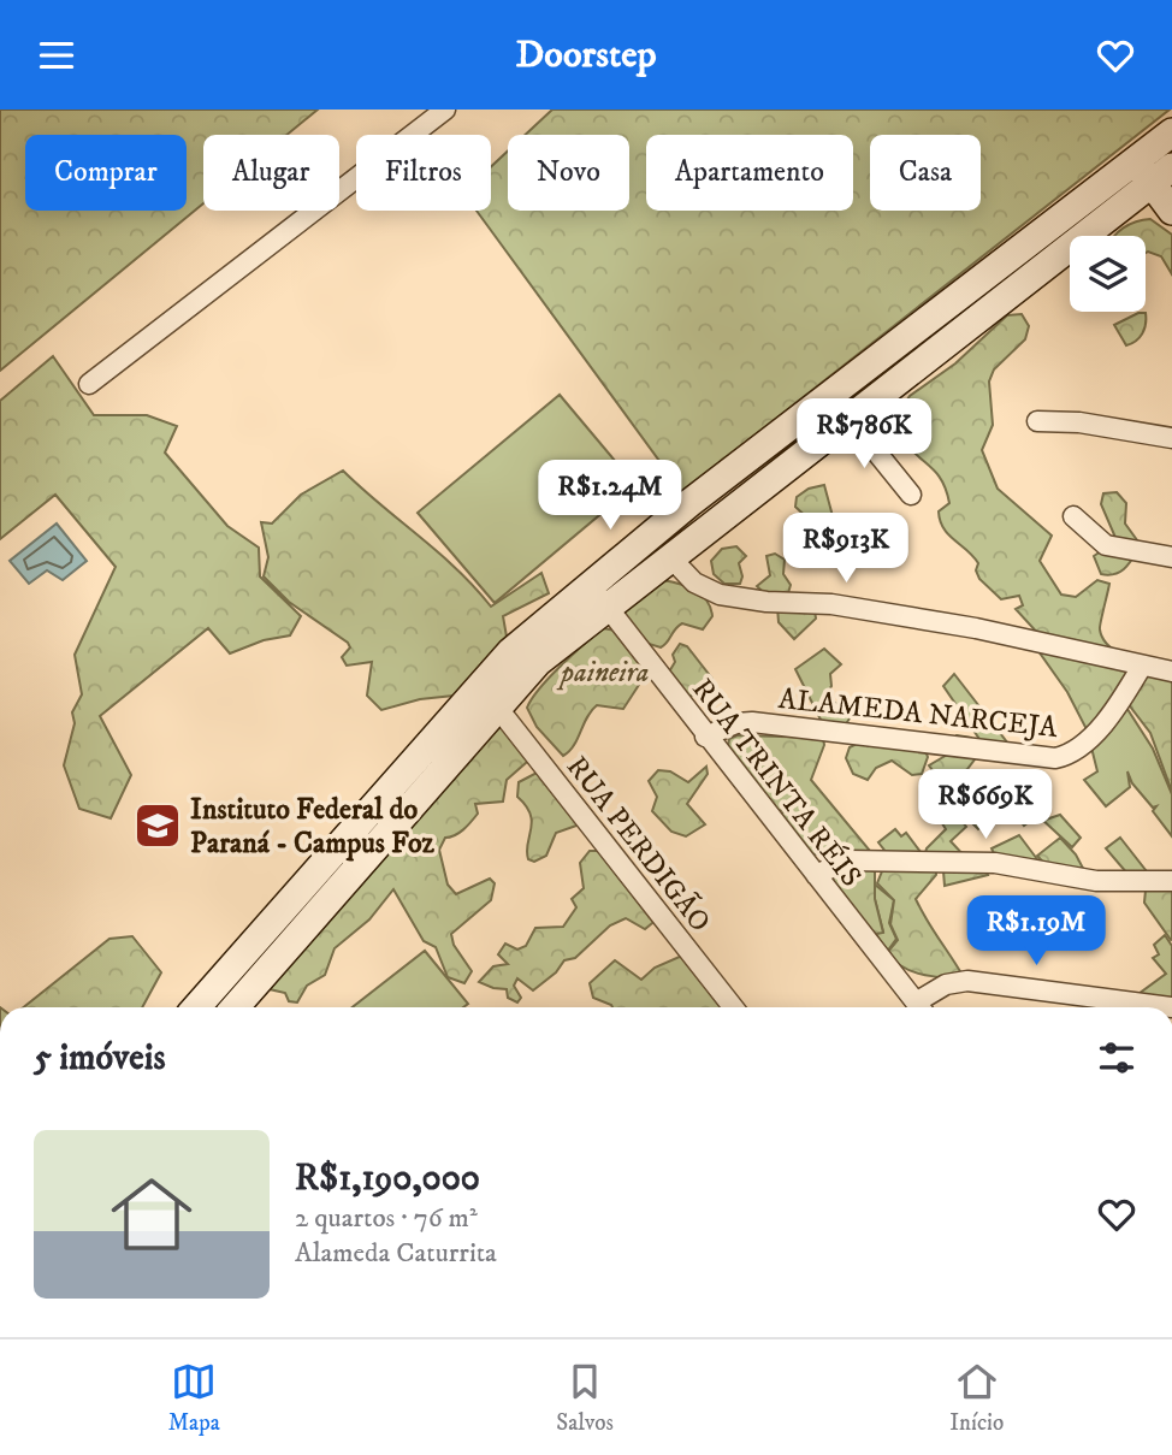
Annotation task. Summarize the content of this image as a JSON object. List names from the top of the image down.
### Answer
{
  "streets": {
    "street": ["ALAMEDA NARCEJA", "RUA TRINTA RÉIS", "RUA PERDIGÃO"]
  },
  "crossings": [
    ["ALAMEDA NARCEJA", "RUA TRINTA RÉIS"]
  ],
  "parks": ["paineira"],
  "places": {
    "school or university": ["Instituto Federal do Paraná - Campus Foz"]
  },
  "page": {
    "header": "Doorstep",
    "chip": [
      "Comprar",
      "Alugar",
      "Filtros",
      "Novo",
      "Apartamento",
      "Casa"
    ],
    "price": [
      "R$786K",
      "R$1.24M",
      "R$913K",
      "R$669K",
      "R$1.19M"
    ],
    "heading": "5 imóveis",
    "list": [
      {
        "name": "R$1,190,000",
        "note": "2 quartos · 76 m² · Alameda Caturrita"
      }
    ],
    "tabs": ["Mapa", "Salvos", "Início"]
  }
}
